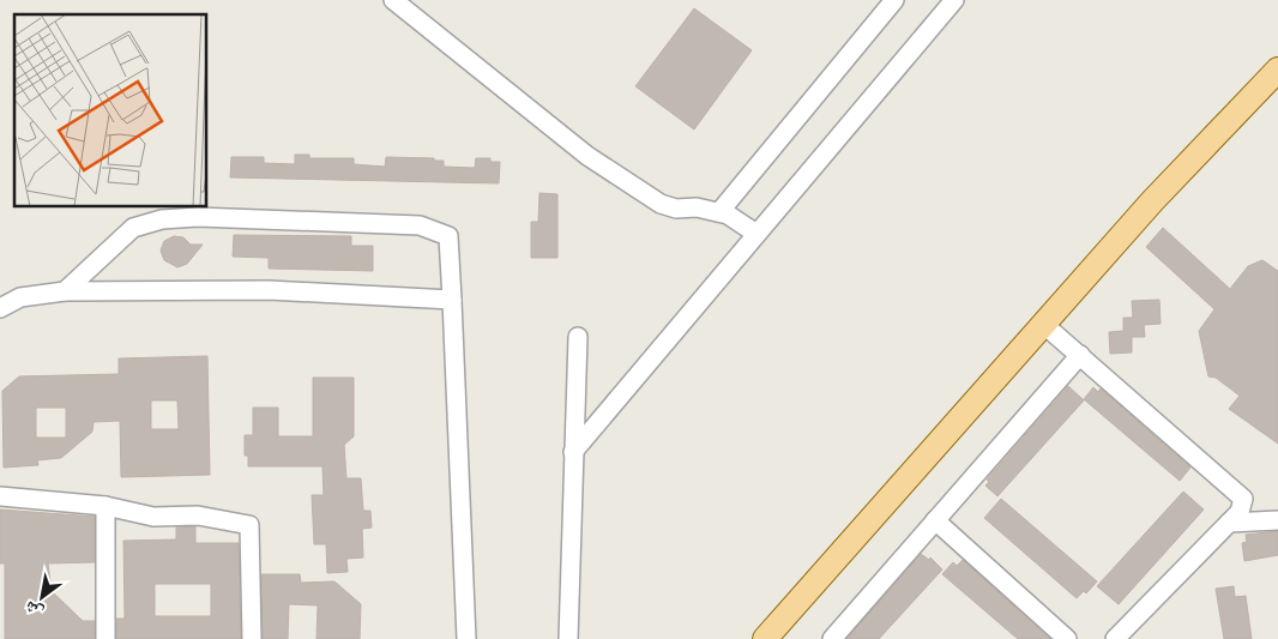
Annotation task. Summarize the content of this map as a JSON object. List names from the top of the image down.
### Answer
{
  "north": "bottom left"
}
